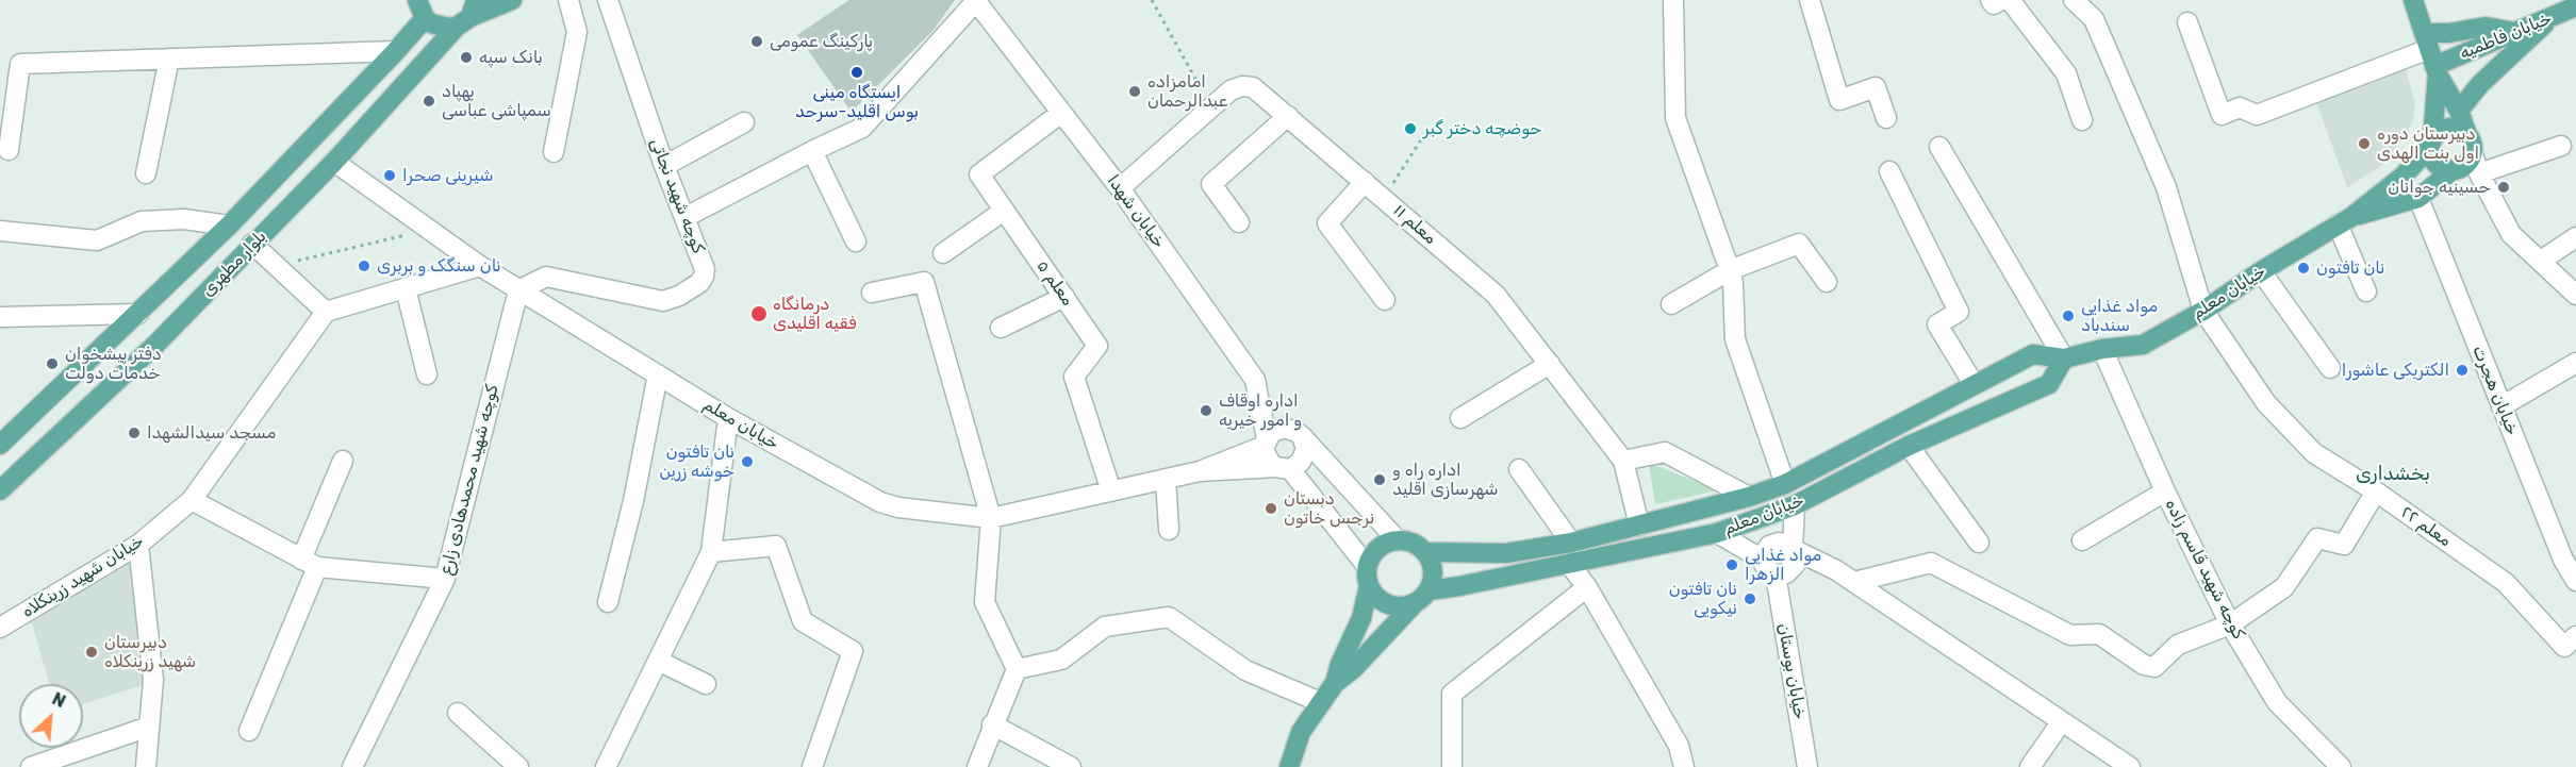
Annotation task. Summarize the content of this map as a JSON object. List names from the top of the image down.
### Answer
{
  "streets": {
    "main road": ["خیابان فاطمیه", "بلوار مطهری", "خیابان معلم"],
    "street": [
      "کوچه شهید نجاتی",
      "خیابان شهدا",
      "معلم ۱۱",
      "معلم ۵",
      "خیابان هجرت",
      "کوچه شهید محمدهادی زارع",
      "معلم ۲۲",
      "کوچه شهید قاسم زاده",
      "خیابان شهید زرینکلاه",
      "خیابان بوستان"
    ]
  },
  "crossings": [
    ["کوچه شهید نجاتی", "خیابان معلم"],
    ["کوچه شهید نجاتی", "کوچه شهید محمدهادی زارع"],
    ["خیابان شهدا", "معلم ۱۱"],
    ["خیابان شهدا", "معلم ۵"],
    ["خیابان شهدا", "خیابان معلم"],
    ["معلم ۱۱", "خیابان معلم"],
    ["بلوار مطهری", "خیابان معلم"],
    ["معلم ۵", "خیابان معلم"],
    ["خیابان معلم", "خیابان هجرت"],
    ["خیابان معلم", "کوچه شهید محمدهادی زارع"],
    ["خیابان معلم", "معلم ۲۲"],
    ["خیابان معلم", "کوچه شهید قاسم زاده"]
  ],
  "districts": ["بخشداری"],
  "places": [
    "پارکینگ عمومی",
    "بانک سپه",
    "ایستگاه مینی بوس اقلید-سرحد",
    "امامزاده عبدالرحمان",
    "پهپاد سمپاشی عباسی",
    "حوضچه دختر گبر",
    "دبیرستان دوره اول بنت الهدی",
    "شیرینی صحرا",
    "حسینیه جوانان",
    "نان سنگک و بربری",
    "نان تافتون",
    "درمانگاه فقیه اقلیدی",
    "مواد غذایی سندباد",
    "دفتر پیشخوان خدمات دولت",
    "الکتریکی عاشورا",
    "اداره اوقاف و امور خیریه",
    "مسجد سیدالشهدا",
    "نان تافتون خوشه زرین",
    "اداره راه و شهرسازی اقلید",
    "دبستان نرجس خاتون",
    "مواد غذایی الزهرا",
    "نان تافتون نیکویی",
    "دبیرستان شهید زرینکلاه"
  ],
  "north": "top right"
}
